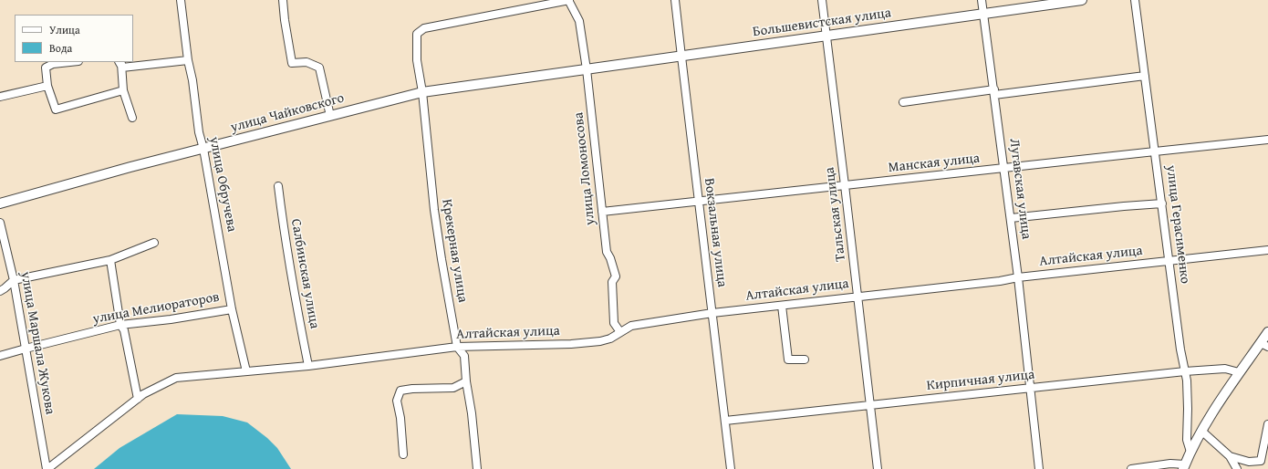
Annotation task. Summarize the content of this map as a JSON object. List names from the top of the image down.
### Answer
{
  "streets": {
    "main road": ["Большевистская улица", "улица Чайковского"],
    "street": [
      "Манская улица",
      "улица Ломоносова",
      "улица Обручева",
      "Лугавская улица",
      "Тальская улица",
      "улица Герасименко",
      "Вокзальная улица",
      "Крекерная улица",
      "Алтайская улица",
      "Салбинская улица",
      "улица Мелиораторов",
      "улица Маршала Жукова",
      "Кирпичная улица"
    ]
  },
  "crossings": [
    ["Большевистская улица", "улица Чайковского"],
    ["Большевистская улица", "улица Ломоносова"],
    ["Большевистская улица", "Лугавская улица"],
    ["Большевистская улица", "Тальская улица"],
    ["Большевистская улица", "Вокзальная улица"],
    ["улица Чайковского", "улица Ломоносова"],
    ["улица Чайковского", "улица Обручева"],
    ["улица Чайковского", "Крекерная улица"],
    ["Манская улица", "улица Ломоносова"],
    ["Манская улица", "Лугавская улица"],
    ["Манская улица", "Тальская улица"],
    ["Манская улица", "улица Герасименко"],
    ["Манская улица", "Вокзальная улица"],
    ["улица Ломоносова", "Крекерная улица"],
    ["улица Ломоносова", "Алтайская улица"],
    ["улица Обручева", "Алтайская улица"],
    ["улица Обручева", "улица Мелиораторов"],
    ["Лугавская улица", "Алтайская улица"],
    ["Лугавская улица", "Кирпичная улица"],
    ["Тальская улица", "Алтайская улица"],
    ["Тальская улица", "Кирпичная улица"],
    ["улица Герасименко", "Алтайская улица"],
    ["улица Герасименко", "Кирпичная улица"],
    ["Вокзальная улица", "Алтайская улица"],
    ["Вокзальная улица", "Кирпичная улица"],
    ["Крекерная улица", "Алтайская улица"],
    ["Алтайская улица", "Салбинская улица"],
    ["Алтайская улица", "улица Маршала Жукова"],
    ["улица Мелиораторов", "улица Маршала Жукова"]
  ],
  "legend": ["Улица", "Вода"]
}
